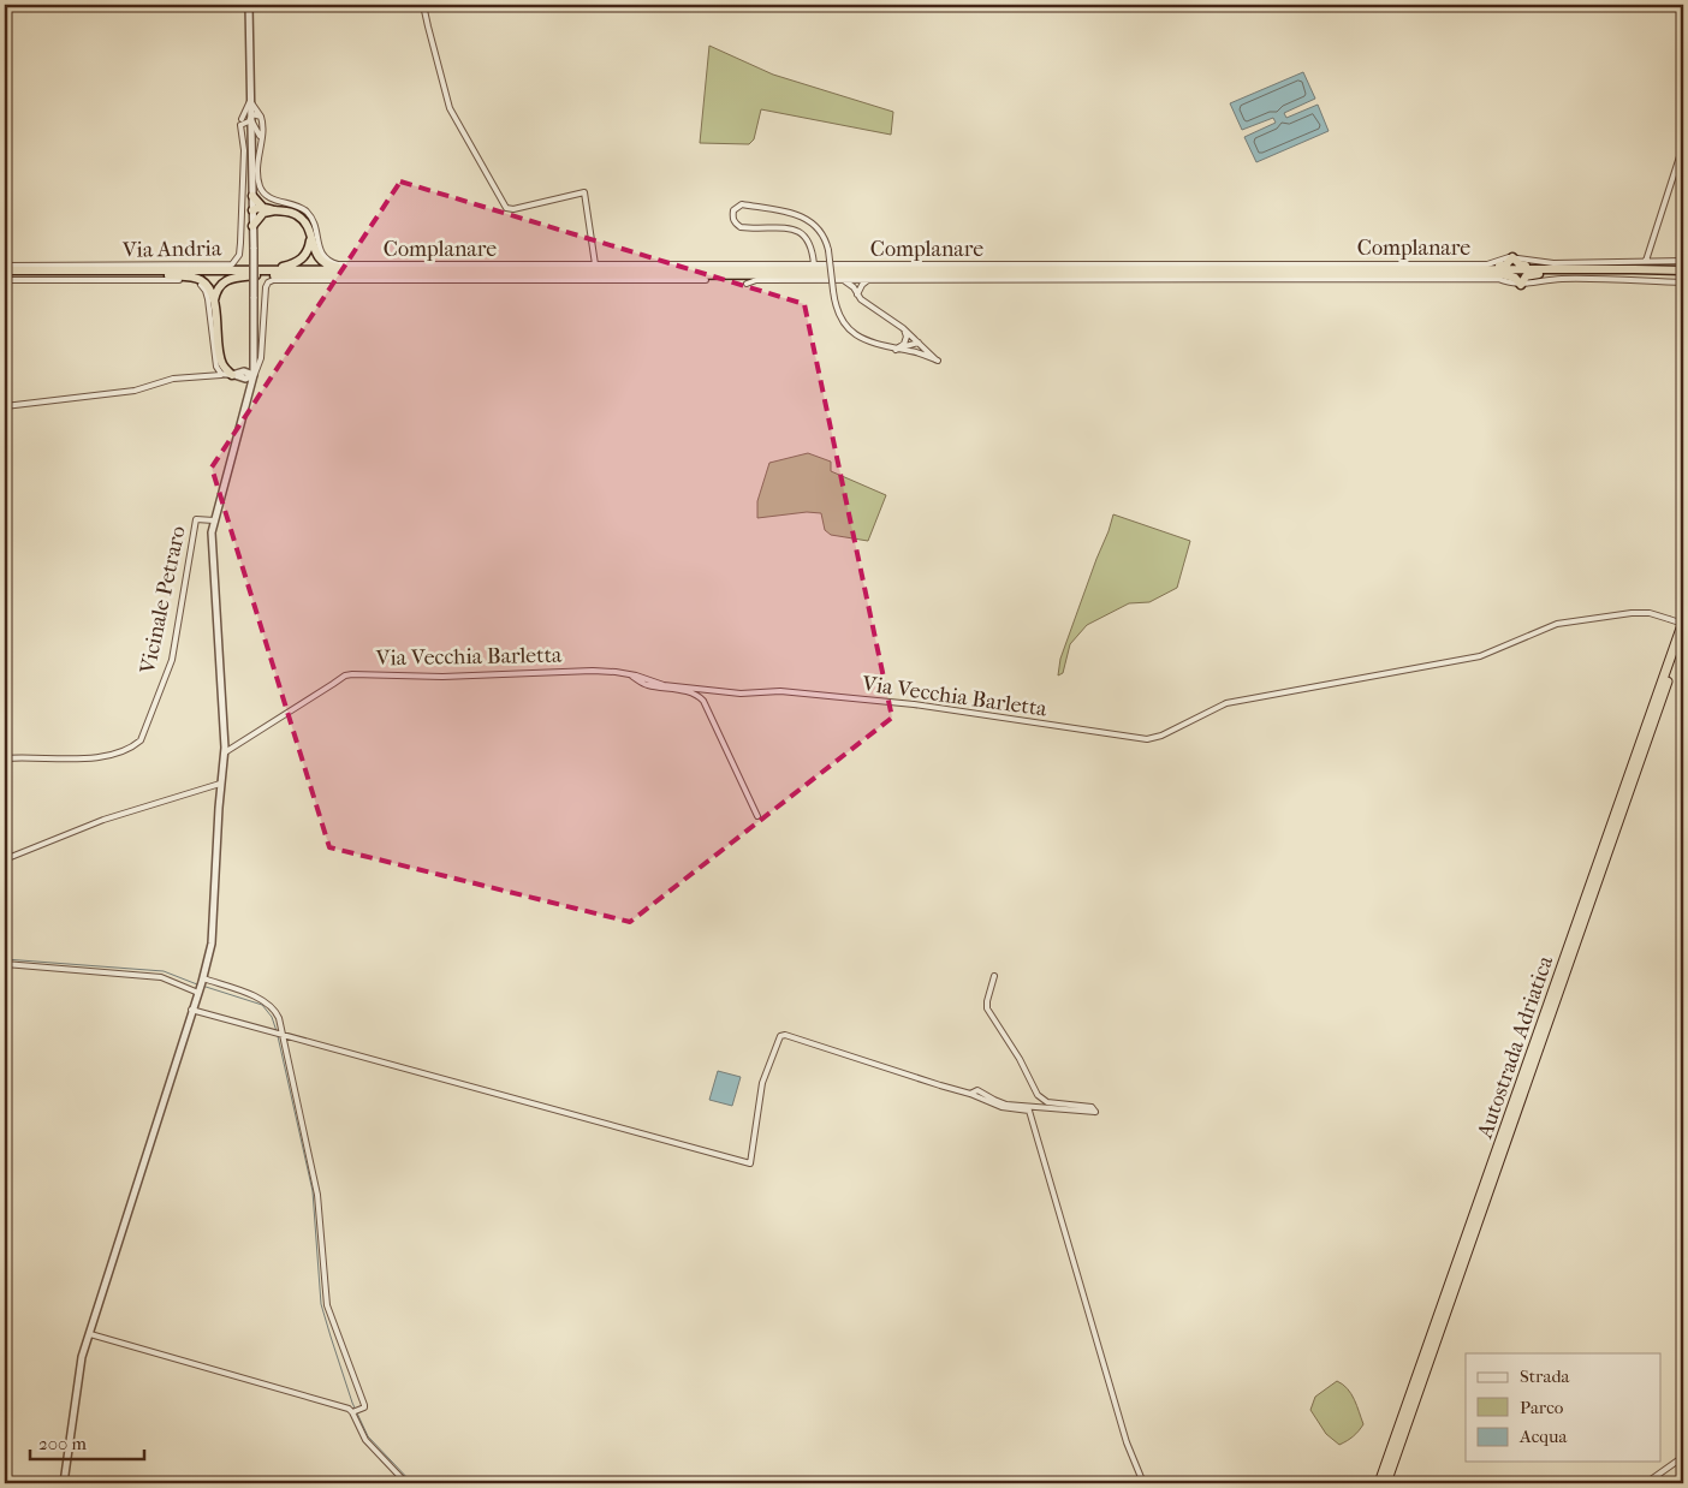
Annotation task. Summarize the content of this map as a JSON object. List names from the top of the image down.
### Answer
{
  "streets": {
    "highway": ["Autostrada Adriatica"],
    "street": [
      "Complanare",
      "Via Andria",
      "Vicinale Petraro",
      "Via Vecchia Barletta"
    ]
  },
  "crossings": [
    ["Via Vecchia Barletta", "Autostrada Adriatica"]
  ],
  "legend": ["Strada", "Parco", "Acqua"],
  "scale_bar": "200 m"
}
